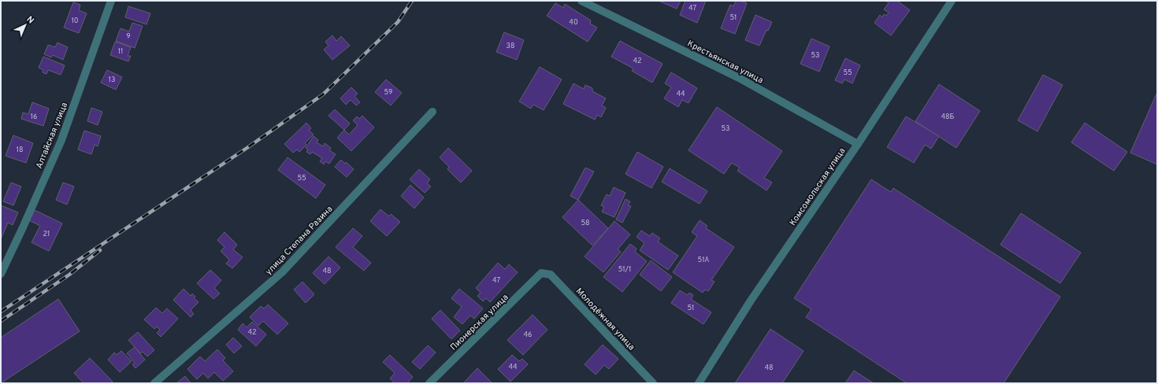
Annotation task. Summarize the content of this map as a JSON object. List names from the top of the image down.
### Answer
{
  "streets": {
    "street": [
      "Крестьянская улица",
      "Алтайская улица",
      "Комсомольская улица",
      "улица Степана Разина",
      "Молодёжная улица",
      "Пионерская улица"
    ]
  },
  "crossings": [
    ["Крестьянская улица", "Комсомольская улица"],
    ["Молодёжная улица", "Пионерская улица"]
  ],
  "house_numbers": [
    "47",
    "51",
    "10",
    "40",
    "9",
    "38",
    "11",
    "53",
    "42",
    "55",
    "13",
    "59",
    "44",
    "16",
    "48Б",
    "53",
    "18",
    "55",
    "58",
    "21",
    "51А",
    "51/1",
    "48",
    "47",
    "51",
    "42",
    "46",
    "44",
    "48"
  ],
  "north": "top right"
}
